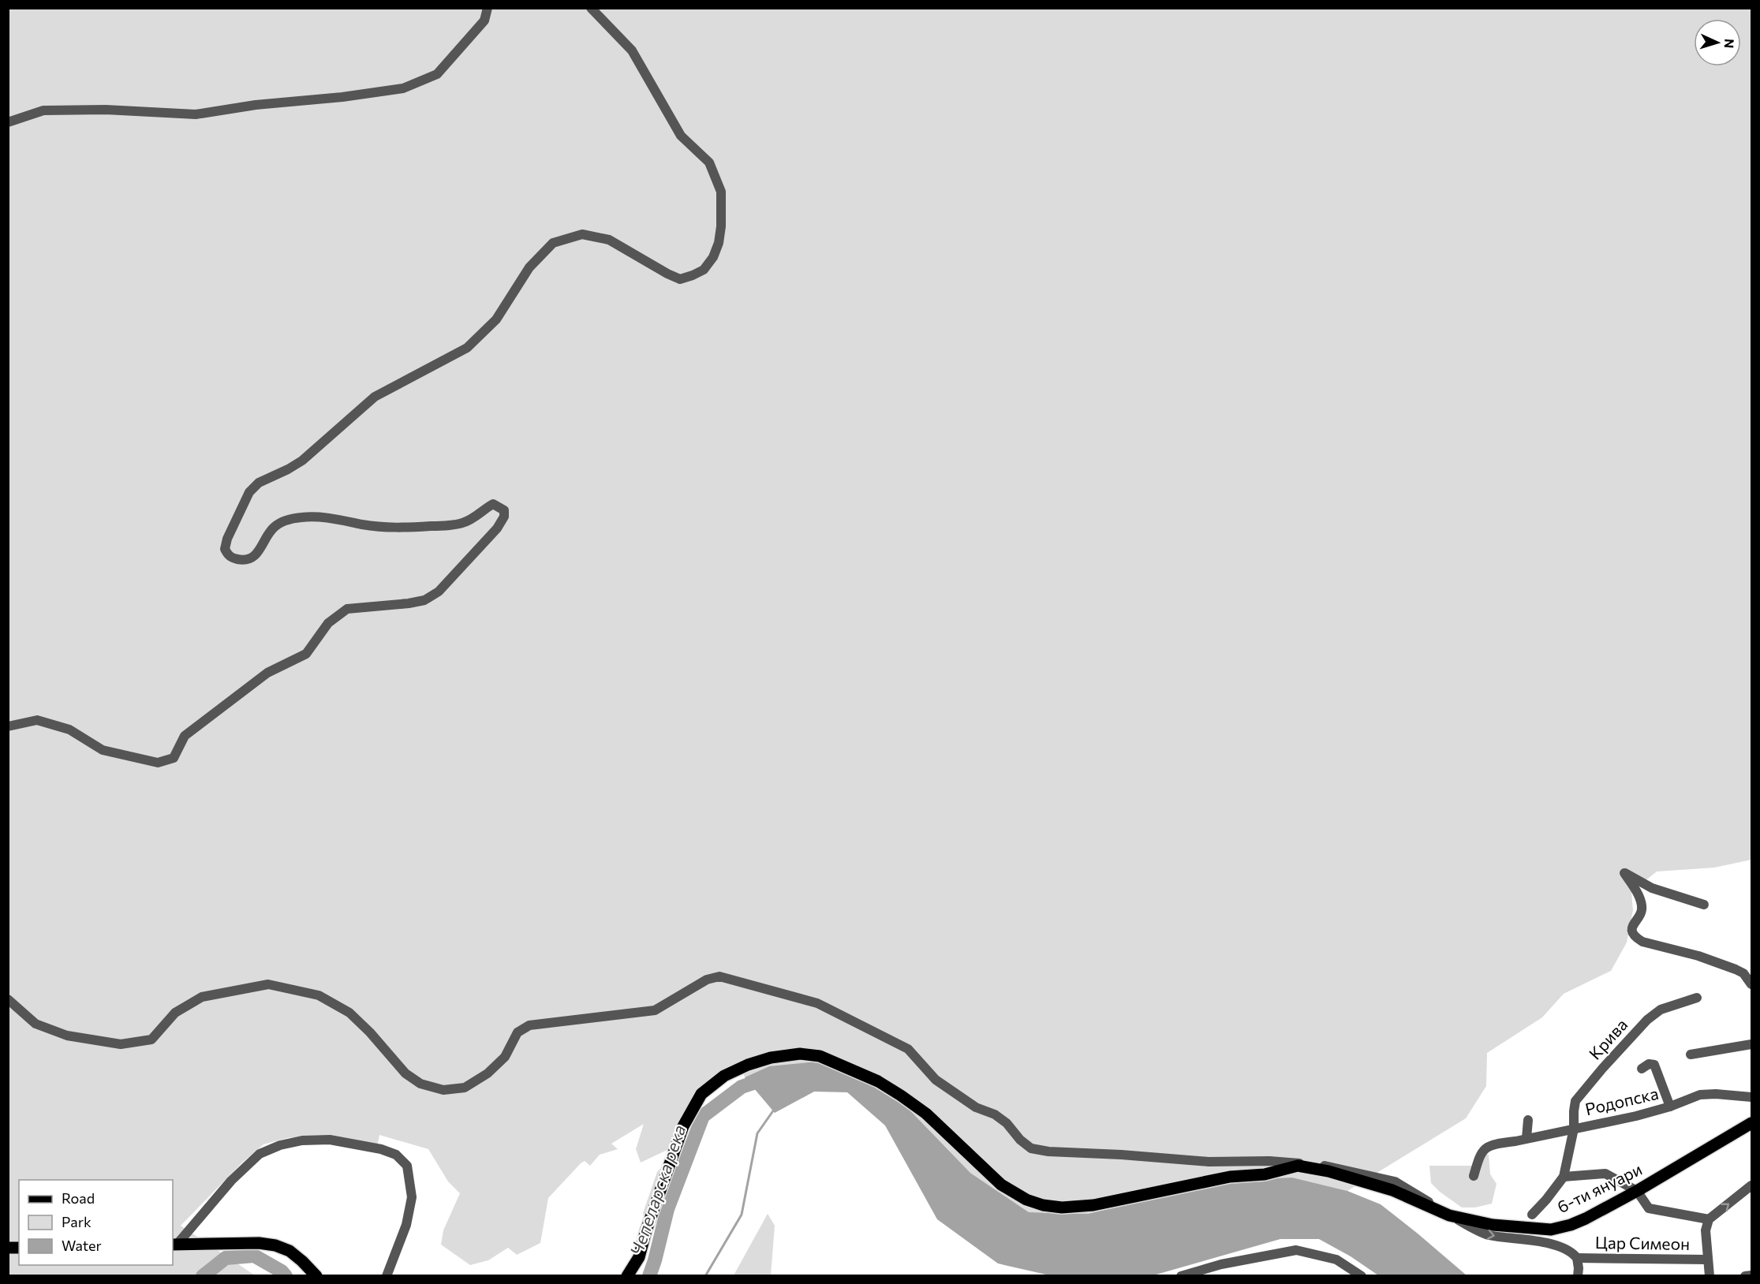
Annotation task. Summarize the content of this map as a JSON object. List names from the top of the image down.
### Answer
{
  "streets": {
    "main road": ["6-ти януари"],
    "street": ["Крива", "Родопска", "Цар Симеон"]
  },
  "crossings": [
    ["Крива", "Родопска"]
  ],
  "water": ["Чепеларска река"],
  "legend": ["Road", "Park", "Water"],
  "north": "right"
}
